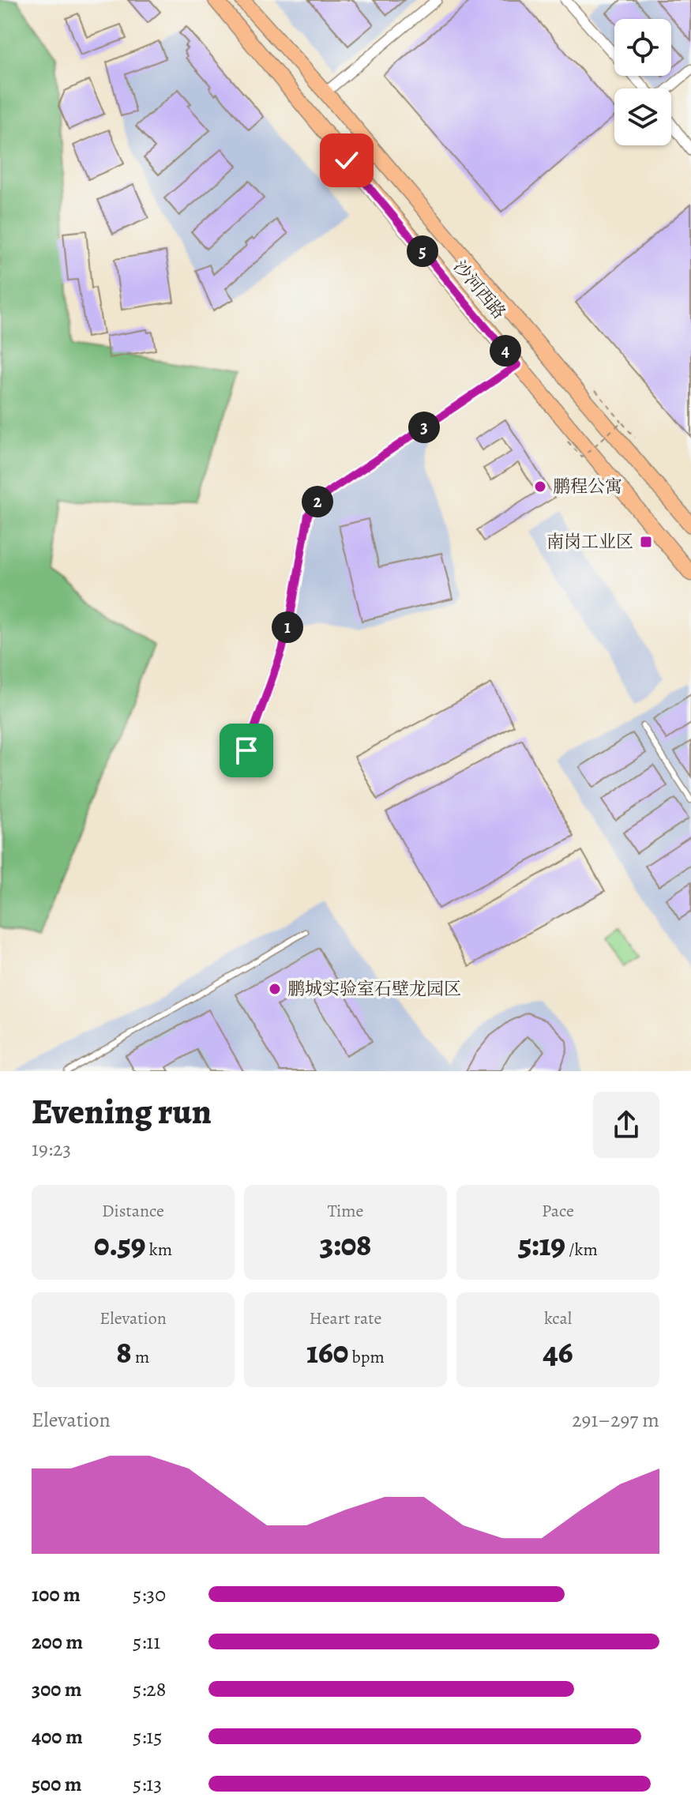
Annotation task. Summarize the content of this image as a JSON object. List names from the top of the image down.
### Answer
{
  "streets": {
    "main road": ["沙河西路"]
  },
  "places": {
    "other": ["鹏程公寓", "鹏城实验室石壁龙园区"],
    "transit": ["南岗工业区"]
  },
  "page": {
    "pins": [
      "5",
      "4",
      "3",
      "2",
      "1"
    ],
    "heading": ["Evening run", "19:23"],
    "stats": [
      ["Distance", "0.59 km"],
      ["Time", "3:08"],
      ["Pace", "5:19 /km"],
      ["Elevation", "8 m"],
      ["Heart rate", "160 bpm"],
      ["kcal", "46"]
    ],
    "chart": ["Elevation", "291–297 m"],
    "list": [
      {
        "name": "100 m",
        "note": "5:30"
      },
      {
        "name": "200 m",
        "note": "5:11"
      },
      {
        "name": "300 m",
        "note": "5:28"
      },
      {
        "name": "400 m",
        "note": "5:15"
      },
      {
        "name": "500 m",
        "note": "5:13"
      }
    ]
  }
}
